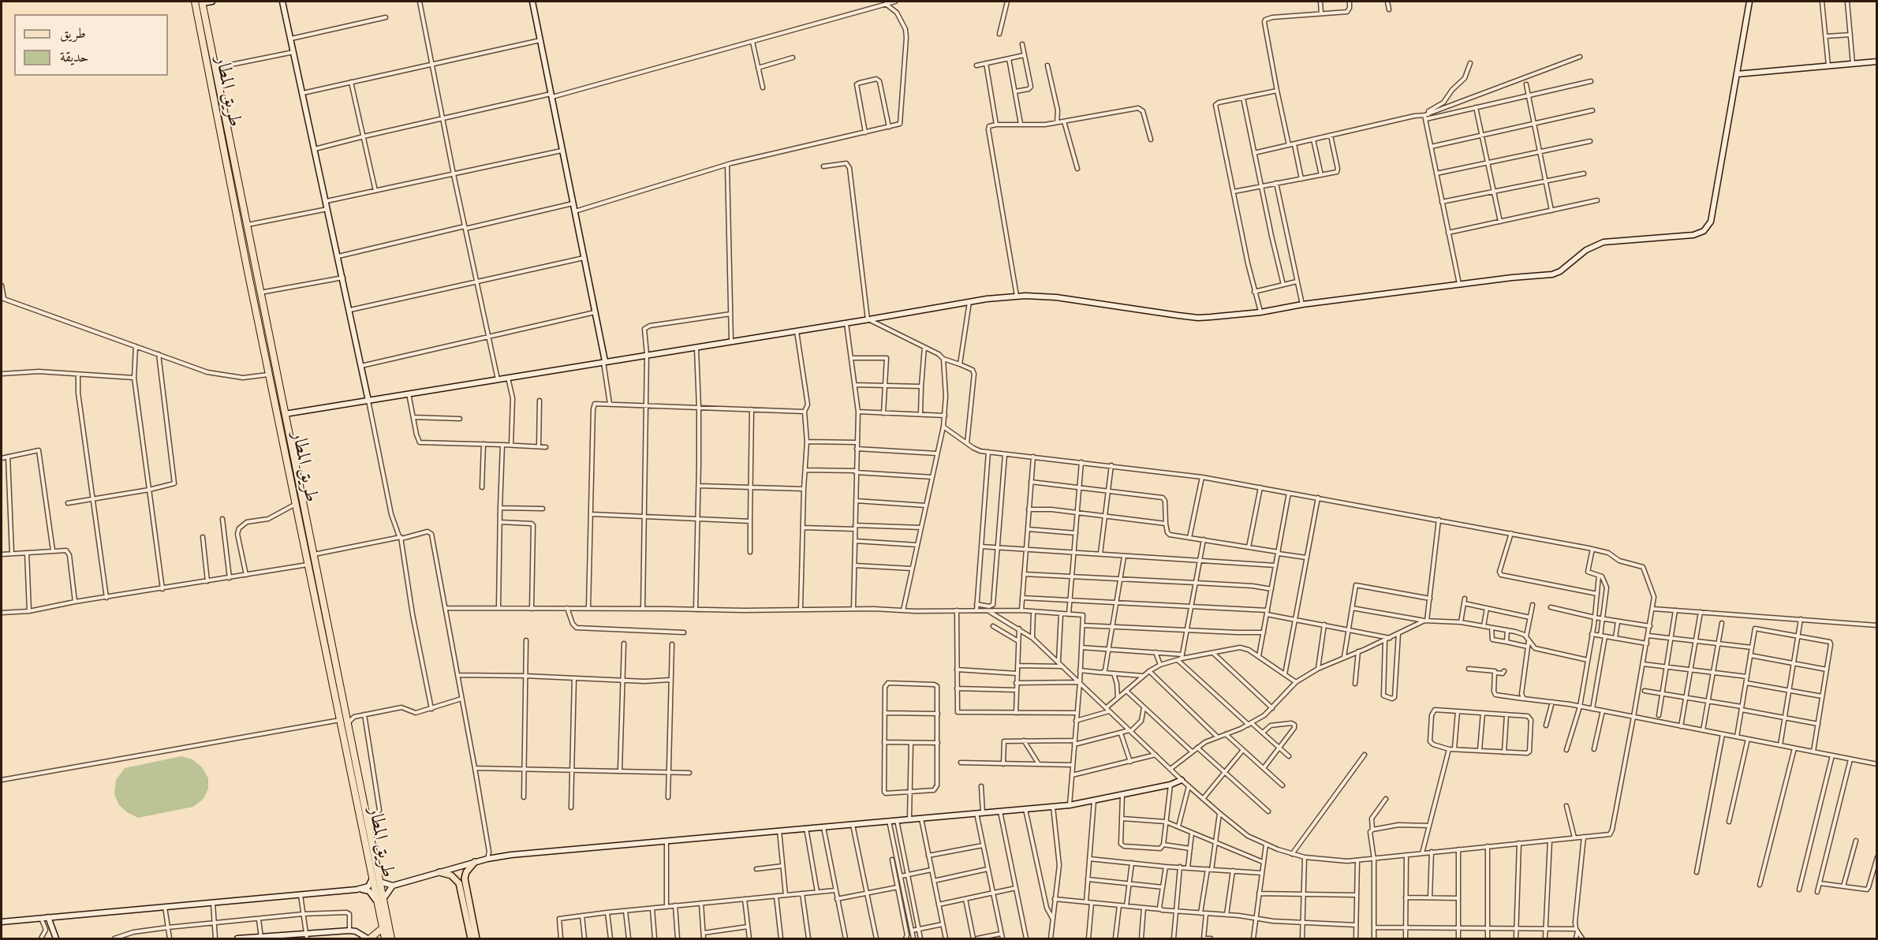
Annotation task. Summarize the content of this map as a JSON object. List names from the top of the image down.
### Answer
{
  "streets": {
    "highway": ["طريق المطار"]
  },
  "legend": ["طريق", "حديقة"]
}
